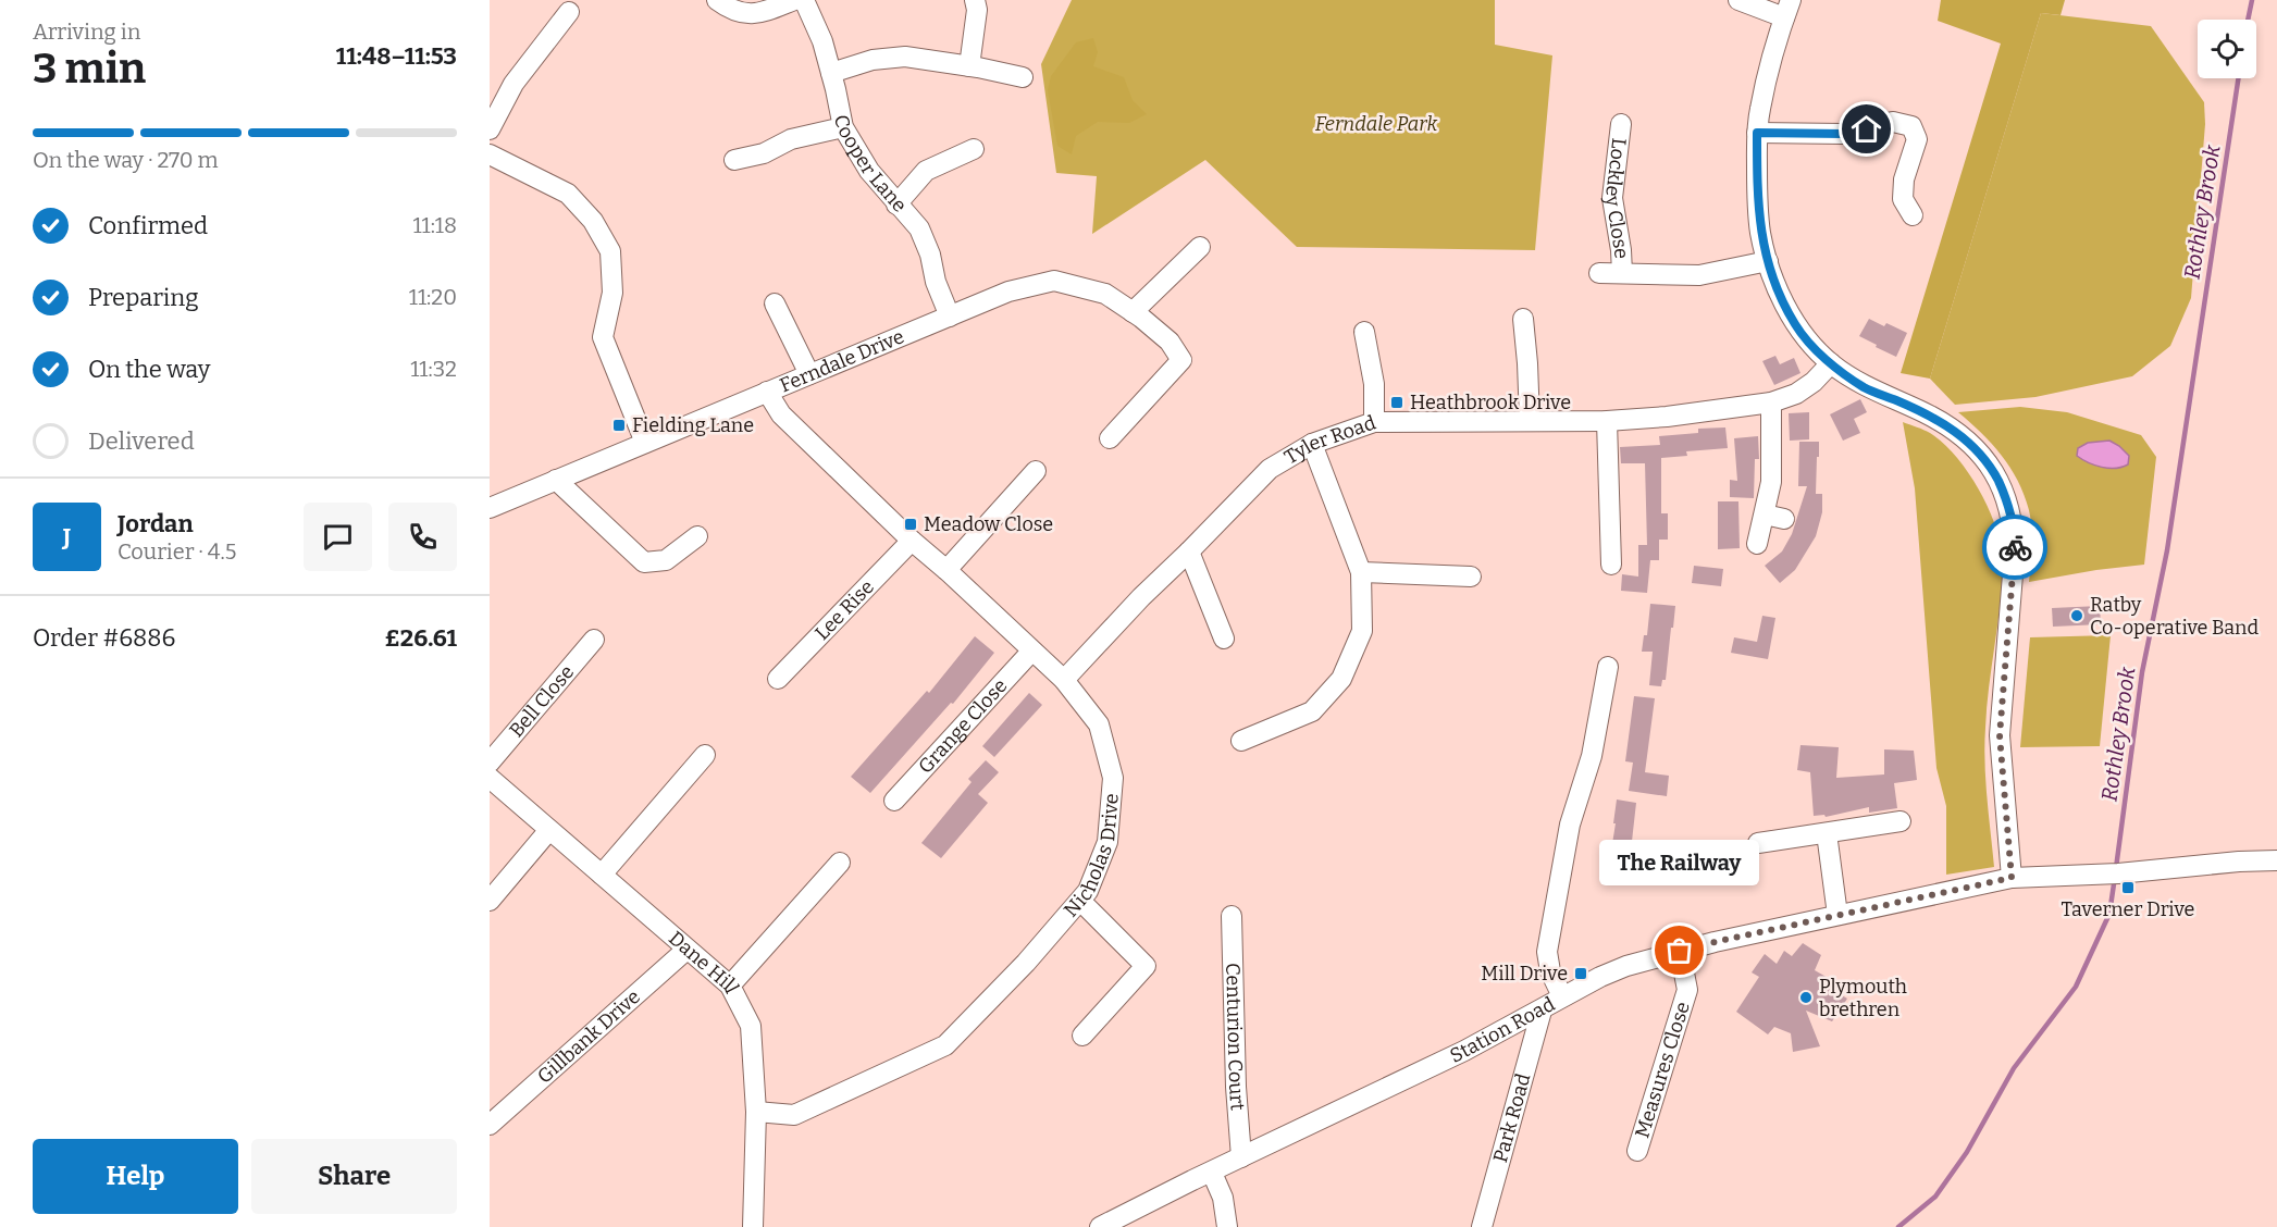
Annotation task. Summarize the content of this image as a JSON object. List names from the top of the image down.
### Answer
{
  "streets": {
    "street": [
      "Cooper Lane",
      "Lockley Close",
      "Ferndale Drive",
      "Tyler Road",
      "Lee Rise",
      "Bell Close",
      "Grange Close",
      "Nicholas Drive",
      "Dane Hill",
      "Station Road",
      "Centurion Court",
      "Gillbank Drive",
      "Measures Close",
      "Park Road"
    ]
  },
  "crossings": [
    ["Cooper Lane", "Ferndale Drive"],
    ["Ferndale Drive", "Nicholas Drive"],
    ["Tyler Road", "Nicholas Drive"],
    ["Lee Rise", "Nicholas Drive"],
    ["Grange Close", "Nicholas Drive"],
    ["Nicholas Drive", "Dane Hill"],
    ["Dane Hill", "Gillbank Drive"],
    ["Station Road", "Centurion Court"],
    ["Station Road", "Measures Close"],
    ["Station Road", "Park Road"]
  ],
  "water": ["Rothley Brook"],
  "parks": ["Ferndale Park"],
  "places": {
    "transit": [
      "Heathbrook Drive",
      "Fielding Lane",
      "Meadow Close",
      "Taverner Drive",
      "Mill Drive"
    ],
    "other": ["Ratby Co-operative Band", "The Railway", "Plymouth brethren"]
  },
  "page": {
    "heading": ["3 min", "Arriving in", "11:48–11:53"],
    "panel": [
      "Jordan",
      "Courier · 4.5",
      "Order #6886",
      "£26.61"
    ],
    "bar": "On the way · 270 m",
    "list": [
      ["Confirmed", "11:18"],
      ["Preparing", "11:20"],
      ["On the way", "11:32"],
      "Delivered"
    ],
    "round": "J",
    "bubble": "The Railway",
    "buttons": ["Help", "Share"]
  }
}
